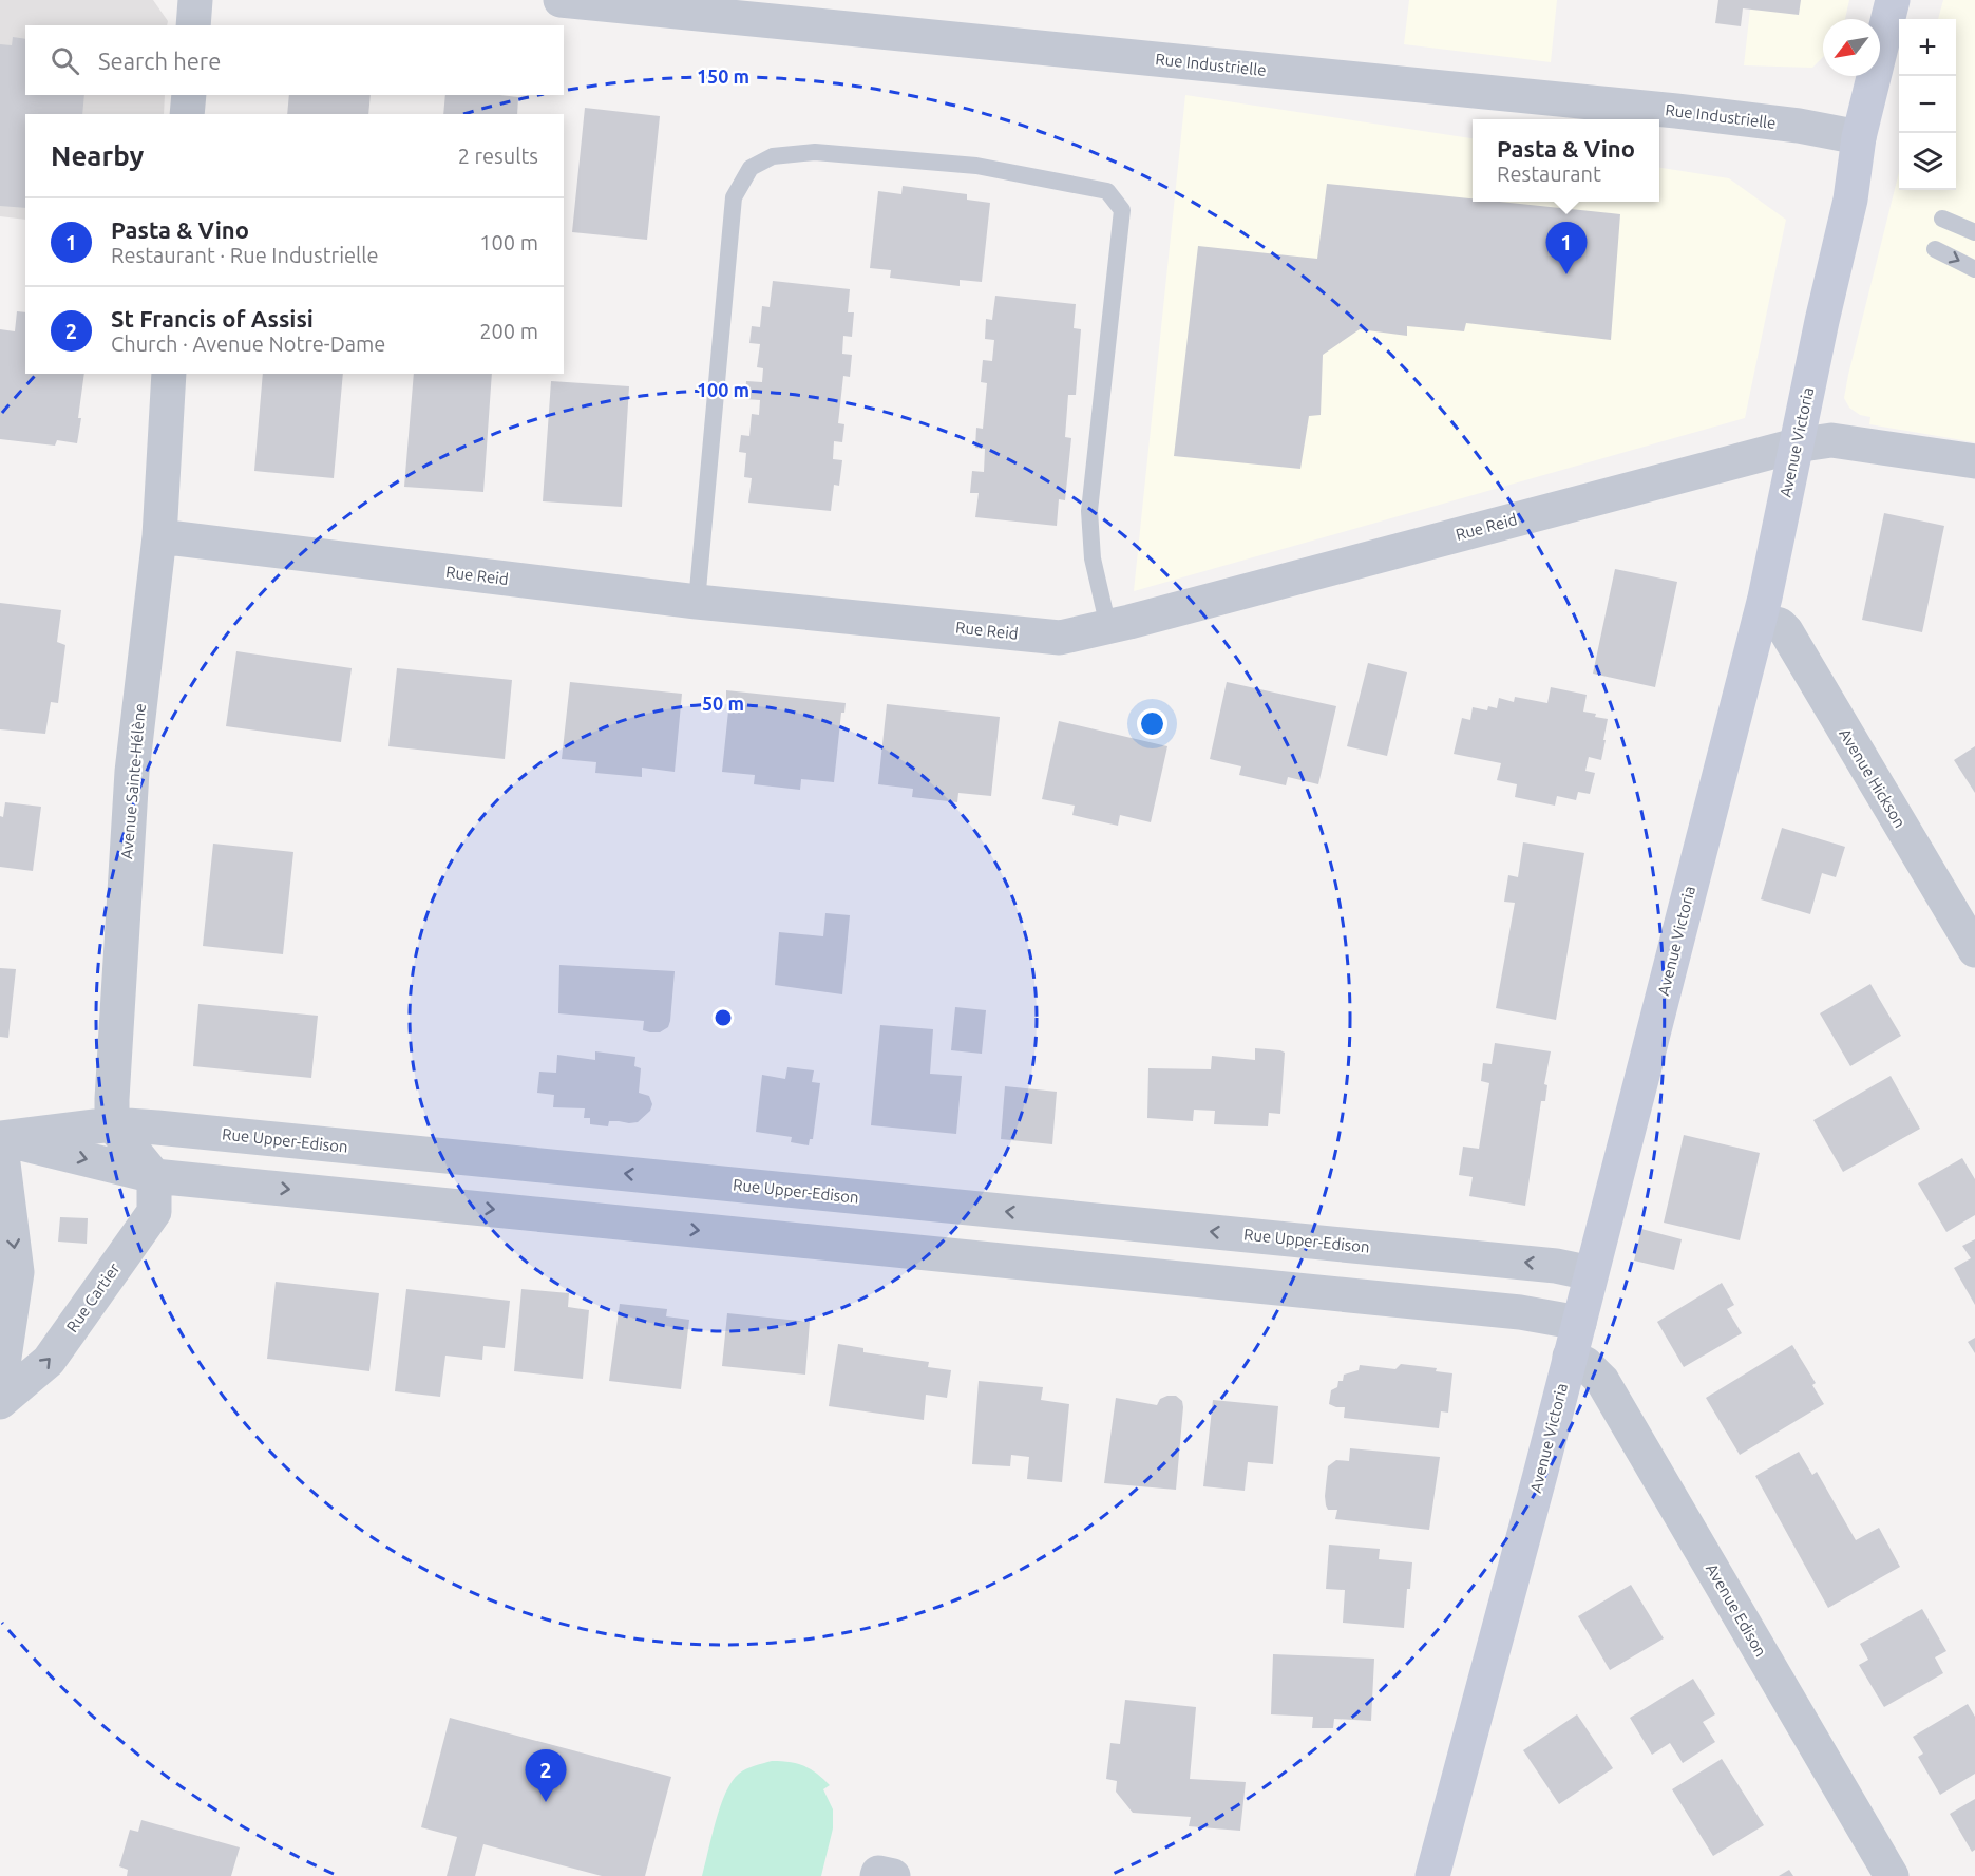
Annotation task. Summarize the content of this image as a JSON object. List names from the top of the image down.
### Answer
{
  "streets": {
    "street": [
      "Rue Industrielle",
      "Avenue Victoria",
      "Rue Reid",
      "Avenue Hickson",
      "Avenue Sainte-Hélène",
      "Rue Upper-Edison",
      "Rue Cartier",
      "Avenue Edison"
    ]
  },
  "crossings": [
    ["Rue Industrielle", "Avenue Victoria"],
    ["Avenue Victoria", "Rue Reid"],
    ["Avenue Victoria", "Avenue Hickson"],
    ["Avenue Victoria", "Rue Upper-Edison"],
    ["Avenue Victoria", "Avenue Edison"],
    ["Rue Reid", "Avenue Sainte-Hélène"],
    ["Avenue Sainte-Hélène", "Rue Upper-Edison"]
  ],
  "one_way": ["Rue Cartier"],
  "north": "bottom left",
  "page": {
    "map_buttons": ["+", "−"],
    "search": "Search here",
    "heading": ["Nearby", "2 results"],
    "popup": ["Pasta & Vino", "Restaurant"],
    "list": [
      {
        "mark": "1",
        "name": "Pasta & Vino",
        "note": "Restaurant · Rue Industrielle",
        "value": "100 m"
      },
      {
        "mark": "2",
        "name": "St Francis of Assisi",
        "note": "Church · Avenue Notre-Dame",
        "value": "200 m"
      }
    ],
    "pins": ["1", "2"]
  },
  "rings": ["150 m", "100 m", "50 m"]
}
